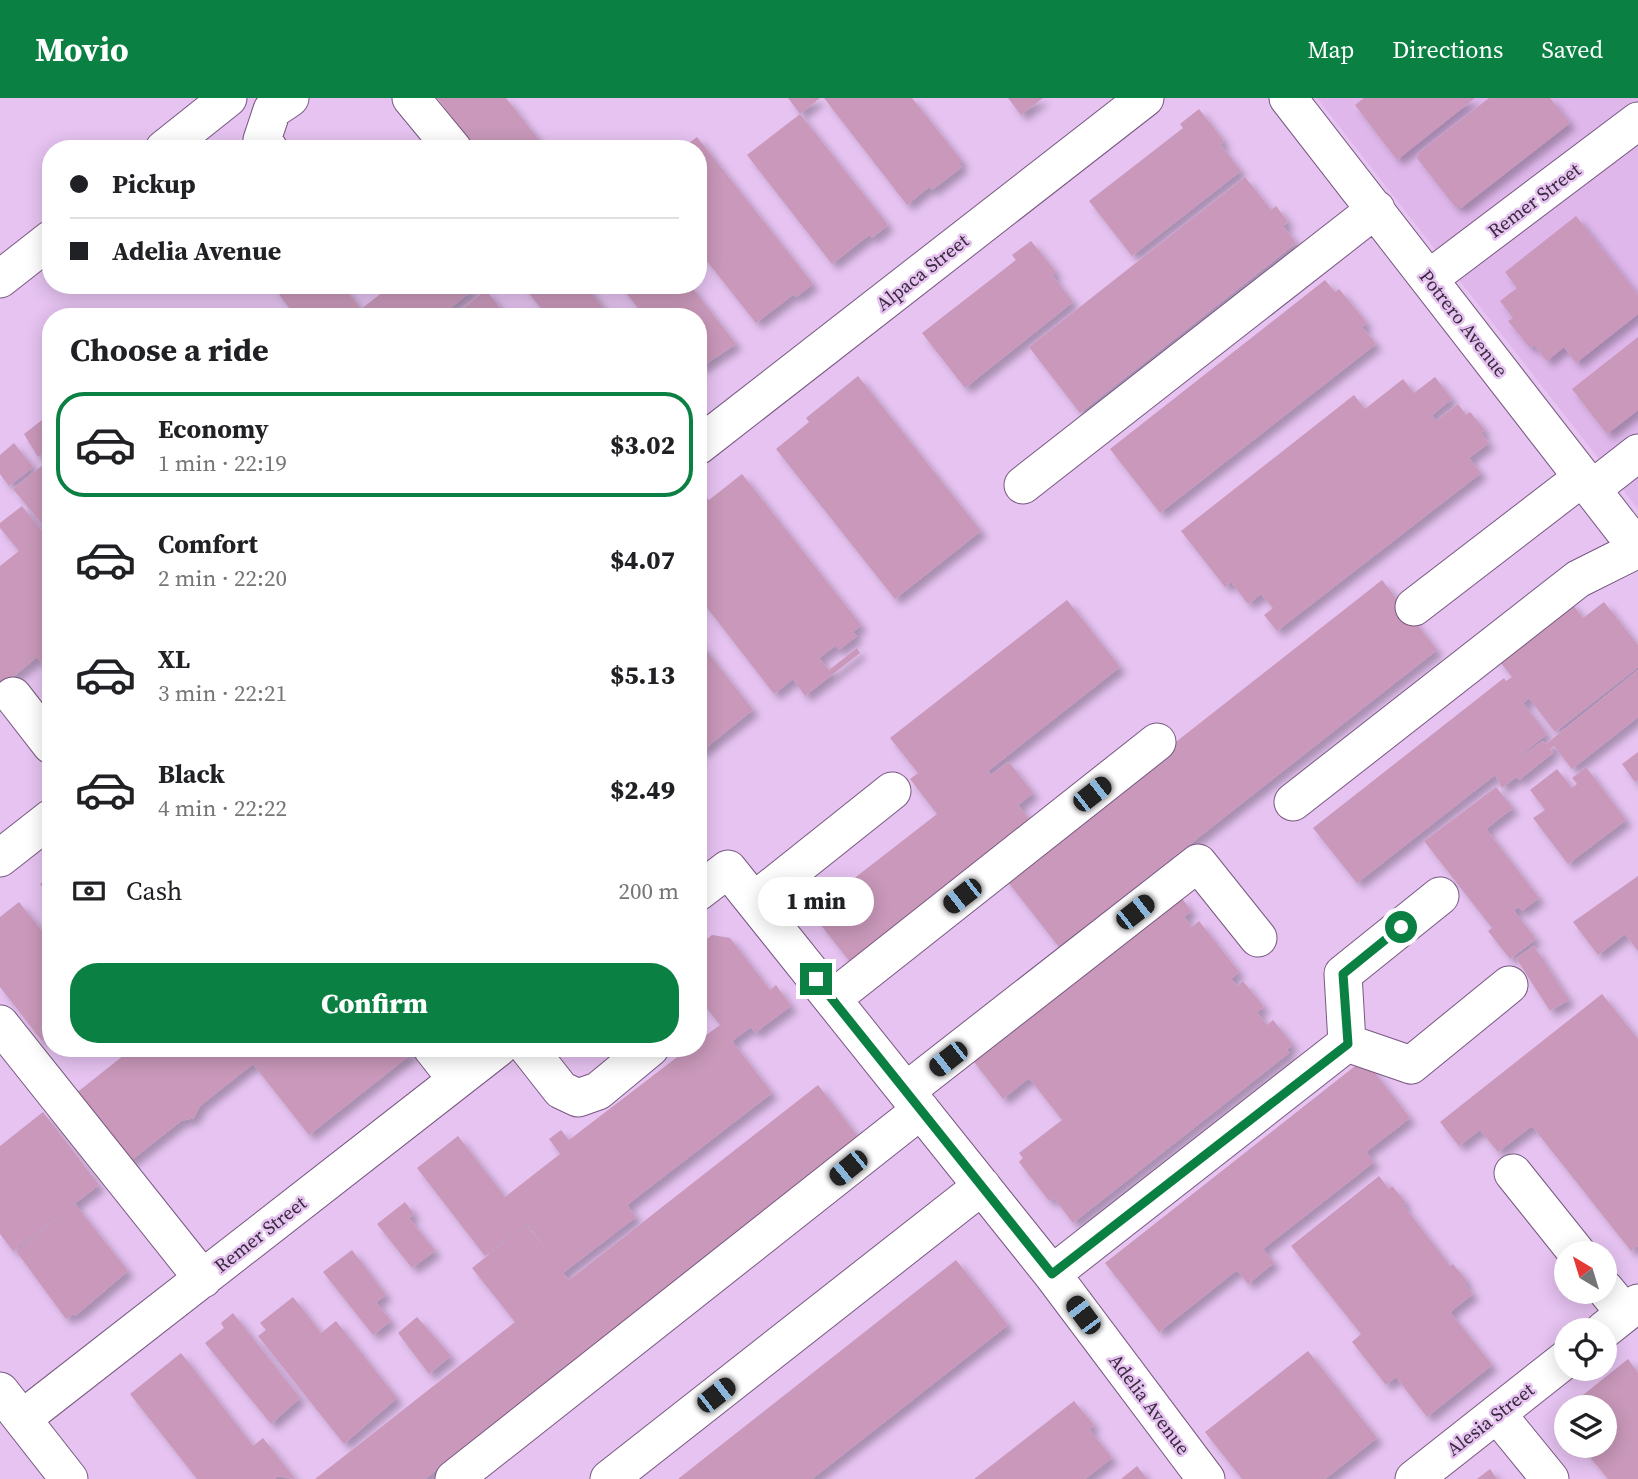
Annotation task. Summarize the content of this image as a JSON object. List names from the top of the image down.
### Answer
{
  "streets": {
    "street": [
      "Remer Street",
      "Alpaca Street",
      "Potrero Avenue",
      "Adelia Avenue",
      "Alesia Street"
    ]
  },
  "crossings": [
    ["Remer Street", "Potrero Avenue"]
  ],
  "north": "top left",
  "page": {
    "header": "Movio",
    "nav": ["Map", "Directions", "Saved"],
    "banner": ["Pickup", "Adelia Avenue"],
    "heading": "Choose a ride",
    "list": [
      {
        "name": "Economy",
        "note": "1 min · 22:19",
        "value": "$3.02"
      },
      {
        "name": "Comfort",
        "note": "2 min · 22:20",
        "value": "$4.07"
      },
      {
        "name": "XL",
        "note": "3 min · 22:21",
        "value": "$5.13"
      },
      {
        "name": "Black",
        "note": "4 min · 22:22",
        "value": "$2.49"
      }
    ],
    "pay": ["Cash", "200 m"],
    "bubble": "1 min",
    "buttons": "Confirm"
  }
}
